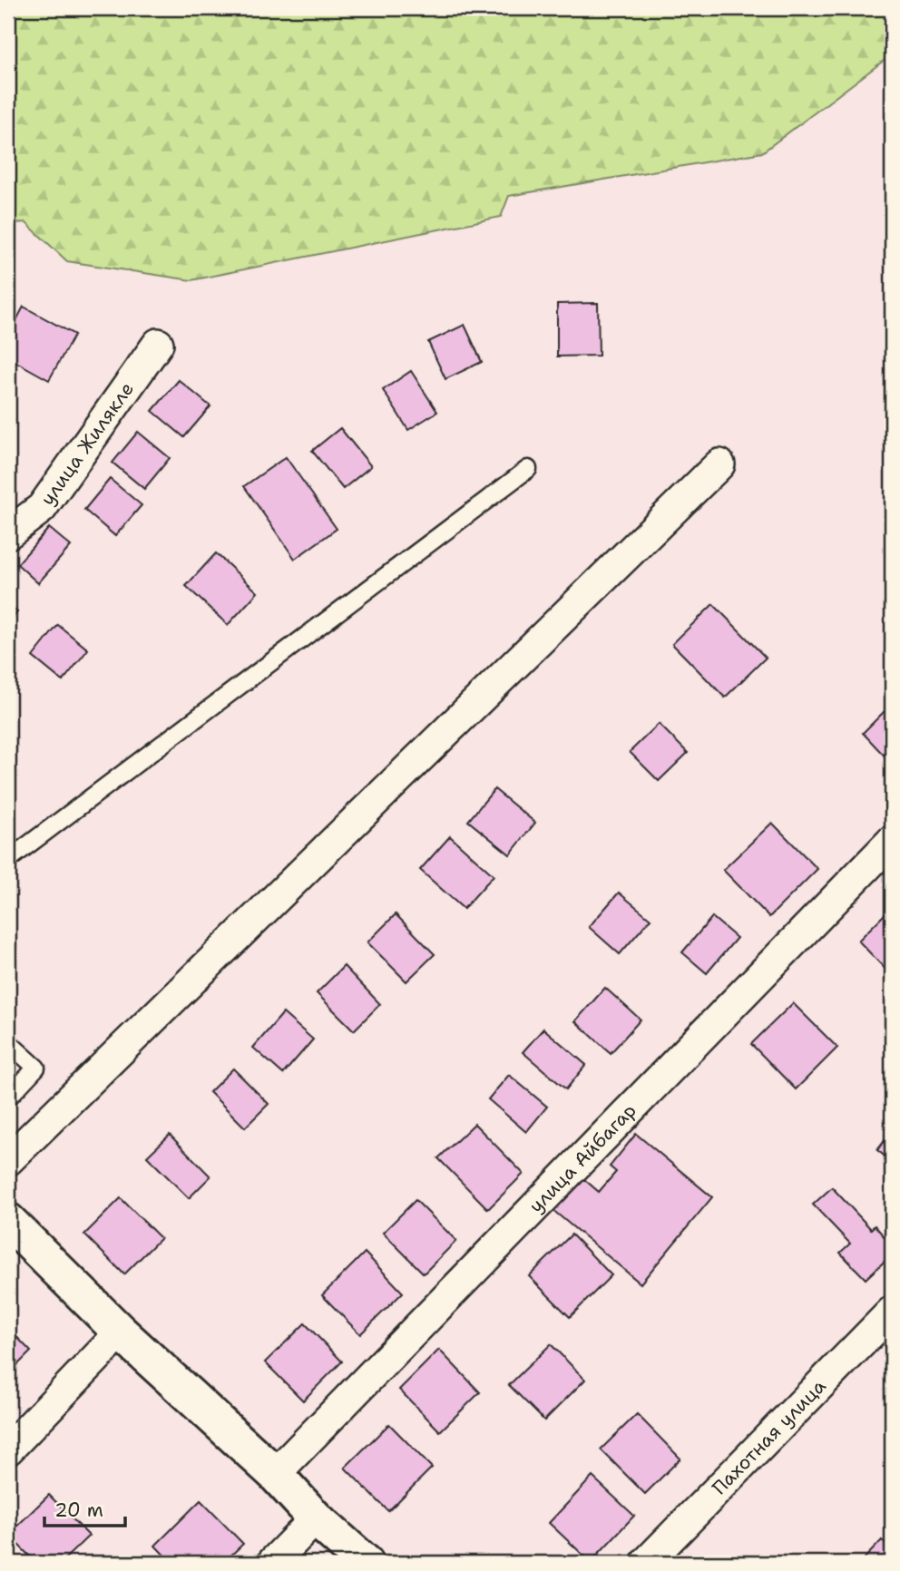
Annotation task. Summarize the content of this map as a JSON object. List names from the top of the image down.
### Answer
{
  "streets": {
    "street": ["улица Жилякле", "улица Айбагар", "Пахотная улица"]
  },
  "scale_bar": "20 m"
}
